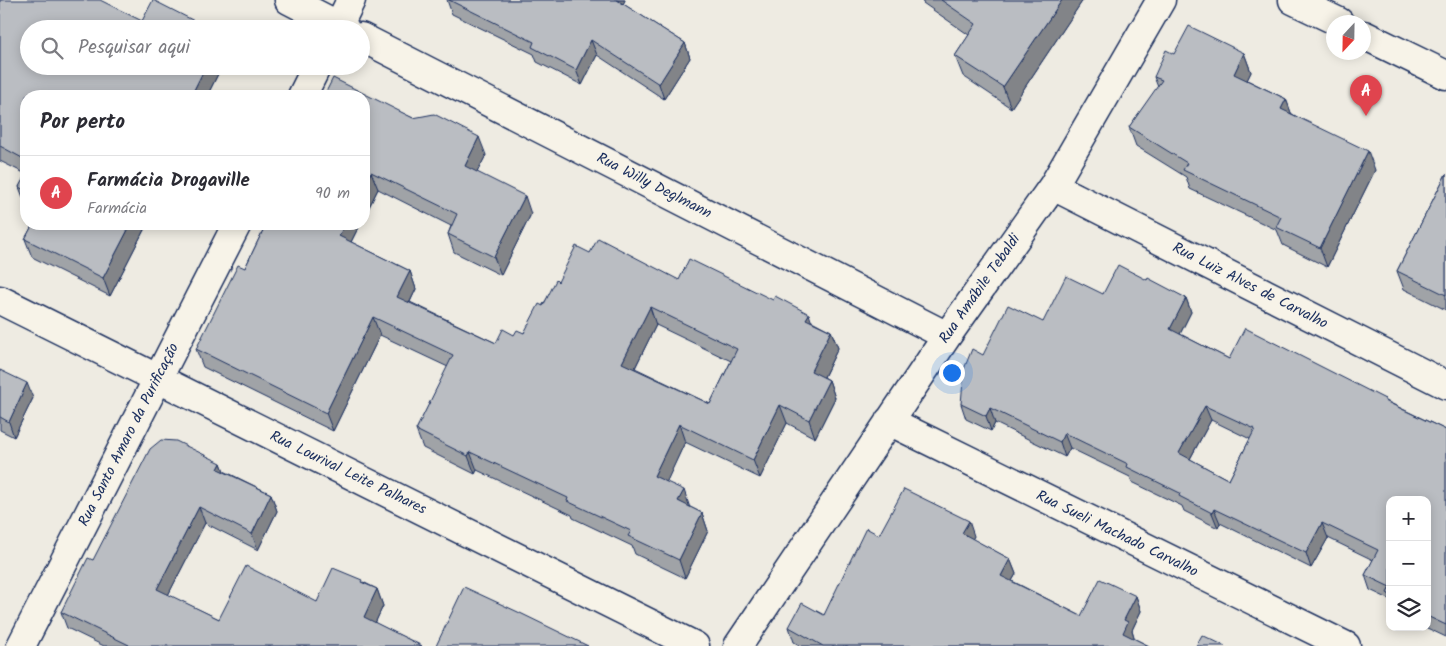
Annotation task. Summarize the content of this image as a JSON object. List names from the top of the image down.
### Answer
{
  "streets": {
    "street": [
      "Rua Willy Deglmann",
      "Rua Luiz Alves de Carvalho",
      "Rua Amábile Tebaldi",
      "Rua Santo Amaro da Purificação",
      "Rua Lourival Leite Palhares",
      "Rua Sueli Machado Carvalho"
    ]
  },
  "crossings": [
    ["Rua Willy Deglmann", "Rua Amábile Tebaldi"],
    ["Rua Luiz Alves de Carvalho", "Rua Amábile Tebaldi"],
    ["Rua Amábile Tebaldi", "Rua Sueli Machado Carvalho"],
    ["Rua Santo Amaro da Purificação", "Rua Lourival Leite Palhares"]
  ],
  "north": "bottom",
  "page": {
    "search": "Pesquisar aqui",
    "pins": "A",
    "heading": "Por perto",
    "list": [
      {
        "mark": "A",
        "name": "Farmácia Drogaville",
        "note": "Farmácia",
        "value": "90 m"
      }
    ],
    "map_buttons": ["+", "−"]
  }
}
